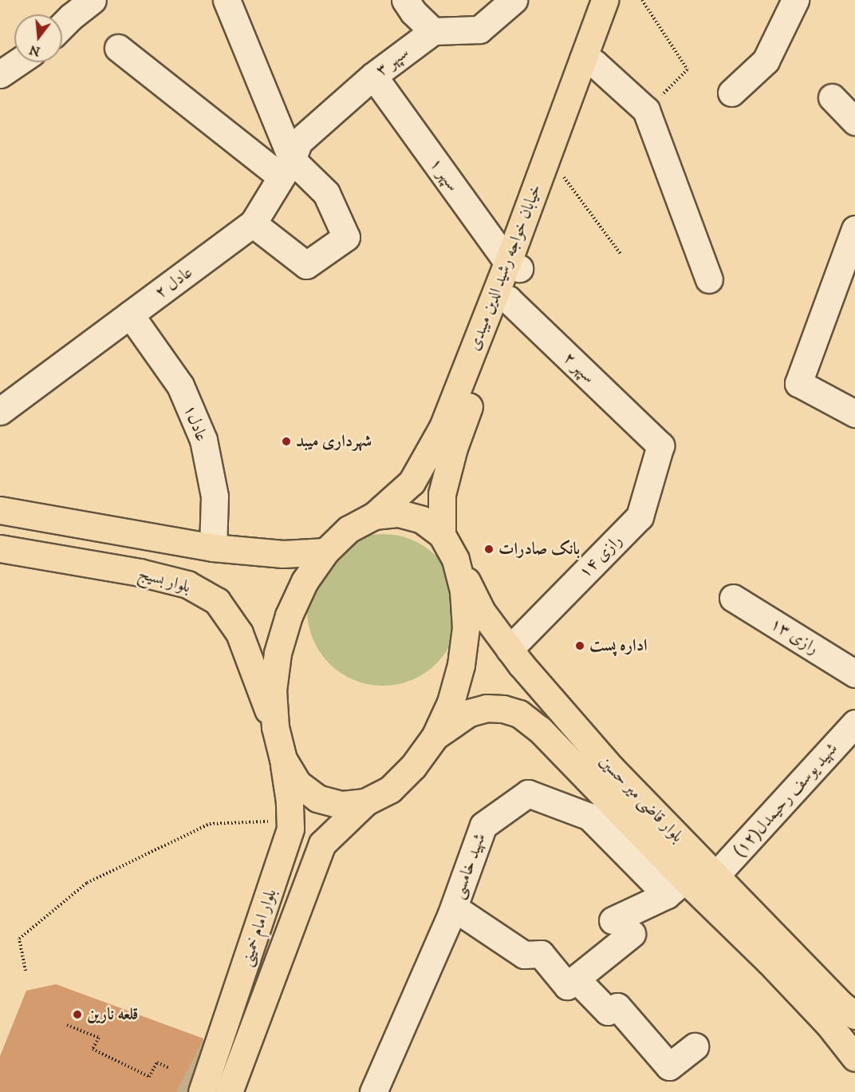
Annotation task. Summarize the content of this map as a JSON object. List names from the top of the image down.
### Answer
{
  "streets": {
    "main road": [
      "خیابان خواجه رشید الدین میبدی",
      "بلوار بسیج",
      "بلوار قاضی میر حسین",
      "بلوار امام خمینی"
    ],
    "street": [
      "سپهر ۳",
      "سپهر ۱",
      "عادل ۲",
      "سپهر ۲",
      "عادل۱",
      "رازی ۱۴",
      "رازی ۱۳",
      "شهید یوسف رحیمدل(۱۲)",
      "شهید خامسی"
    ]
  },
  "crossings": [
    ["سپهر ۳", "سپهر ۱"],
    ["سپهر ۳", "عادل ۲"],
    ["سپهر ۱", "خیابان خواجه رشید الدین میبدی"],
    ["خیابان خواجه رشید الدین میبدی", "سپهر ۲"],
    ["عادل ۲", "عادل۱"],
    ["سپهر ۲", "رازی ۱۴"],
    ["رازی ۱۴", "بلوار قاضی میر حسین"],
    ["بلوار قاضی میر حسین", "شهید یوسف رحیمدل(۱۲)"],
    ["بلوار قاضی میر حسین", "شهید خامسی"]
  ],
  "places": [
    "شهرداری میبد",
    "بانک صادرات",
    "اداره پست",
    "قلعه نارین"
  ],
  "north": "bottom"
}
